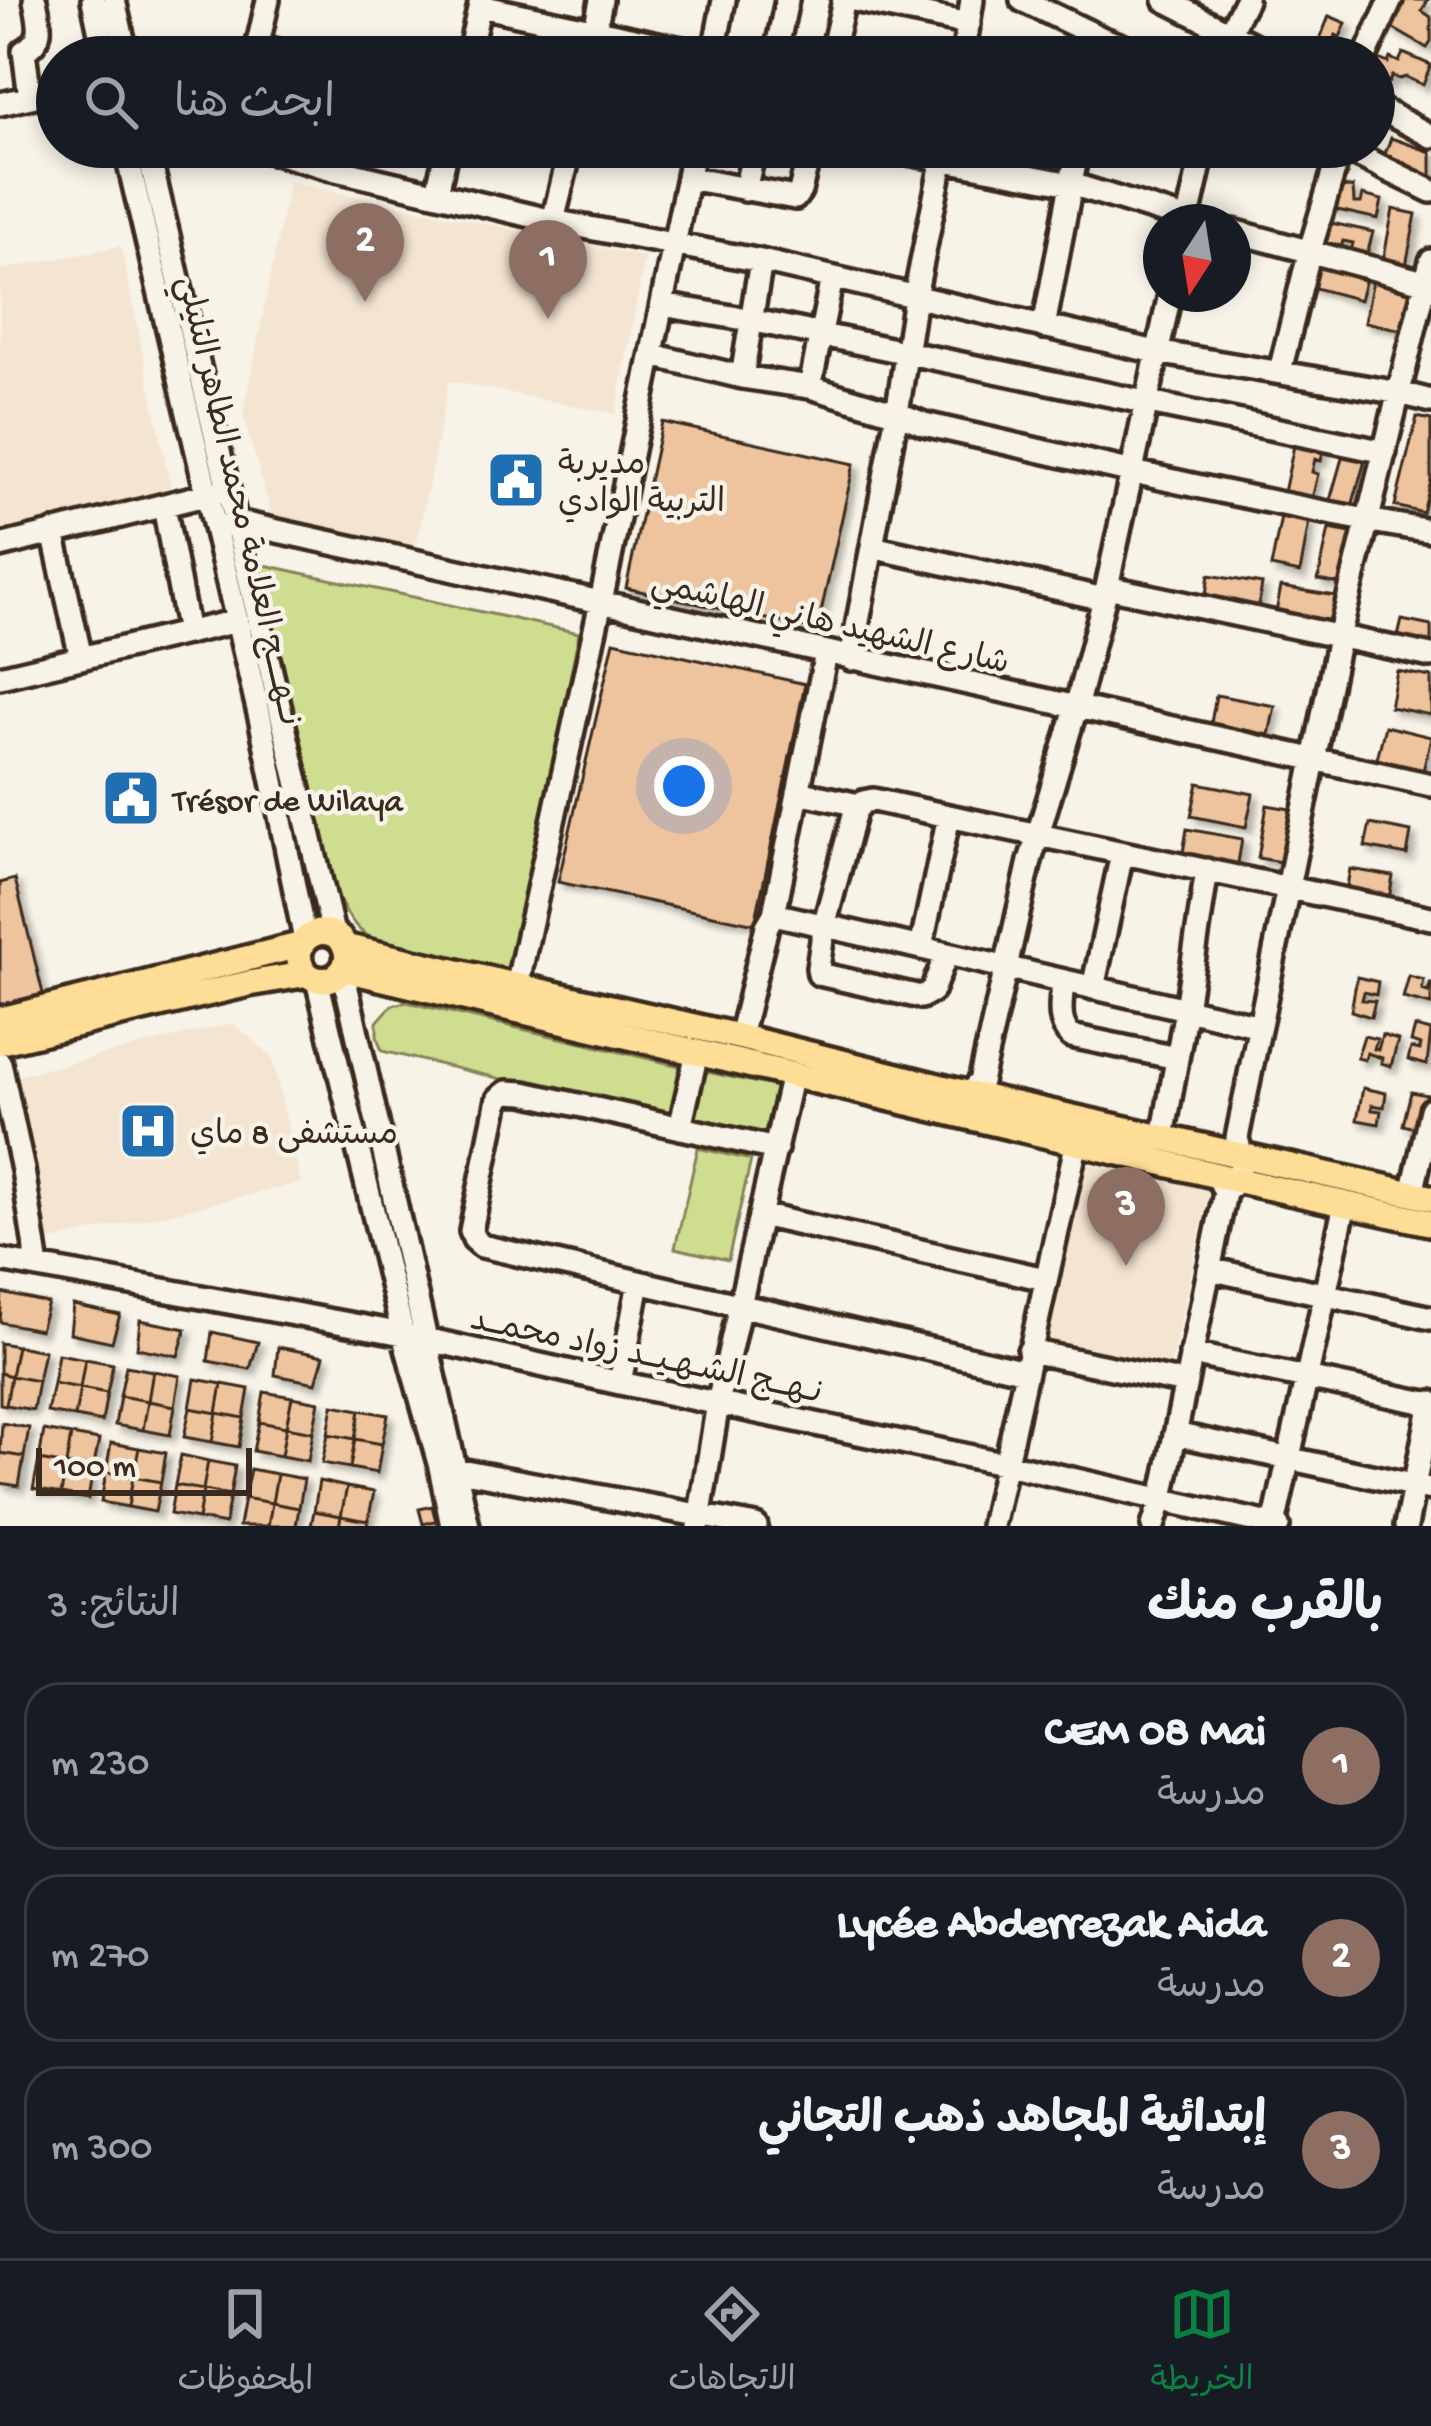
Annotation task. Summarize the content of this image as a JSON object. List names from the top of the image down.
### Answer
{
  "streets": {
    "street": ["نــهــــج العلامة محمد الطاهر التليلي", "شارع الشهيد هاني الهاشمي", "نـهــج الشـهـيــد زواد محمــد"]
  },
  "crossings": [
    ["نــهــــج العلامة محمد الطاهر التليلي", "شارع الشهيد هاني الهاشمي"],
    ["نــهــــج العلامة محمد الطاهر التليلي", "نـهــج الشـهـيــد زواد محمــد"]
  ],
  "places": {
    "public building": ["مديربة التربية الوادي", "Trésor de Wilaya"],
    "hospital": ["مستشفى 8 ماي"]
  },
  "scale_bar": "100 m",
  "north": "bottom",
  "page": {
    "search": "ابحث هنا",
    "pins": ["2", "1", "3"],
    "scale": "100 m",
    "heading": ["بالقرب منك", "النتائج: 3"],
    "list": [
      {
        "mark": "1",
        "name": "CEM 08 Mai",
        "note": "مدرسة",
        "value": "230 m"
      },
      {
        "mark": "2",
        "name": "Lycée Abderrezak Aida",
        "note": "مدرسة",
        "value": "270 m"
      },
      {
        "mark": "3",
        "name": "إبتدائية المجاهد ذهب التجاني",
        "note": "مدرسة",
        "value": "300 m"
      }
    ],
    "nav": ["الخريطة", "الاتجاهات", "المحفوظات"]
  }
}
